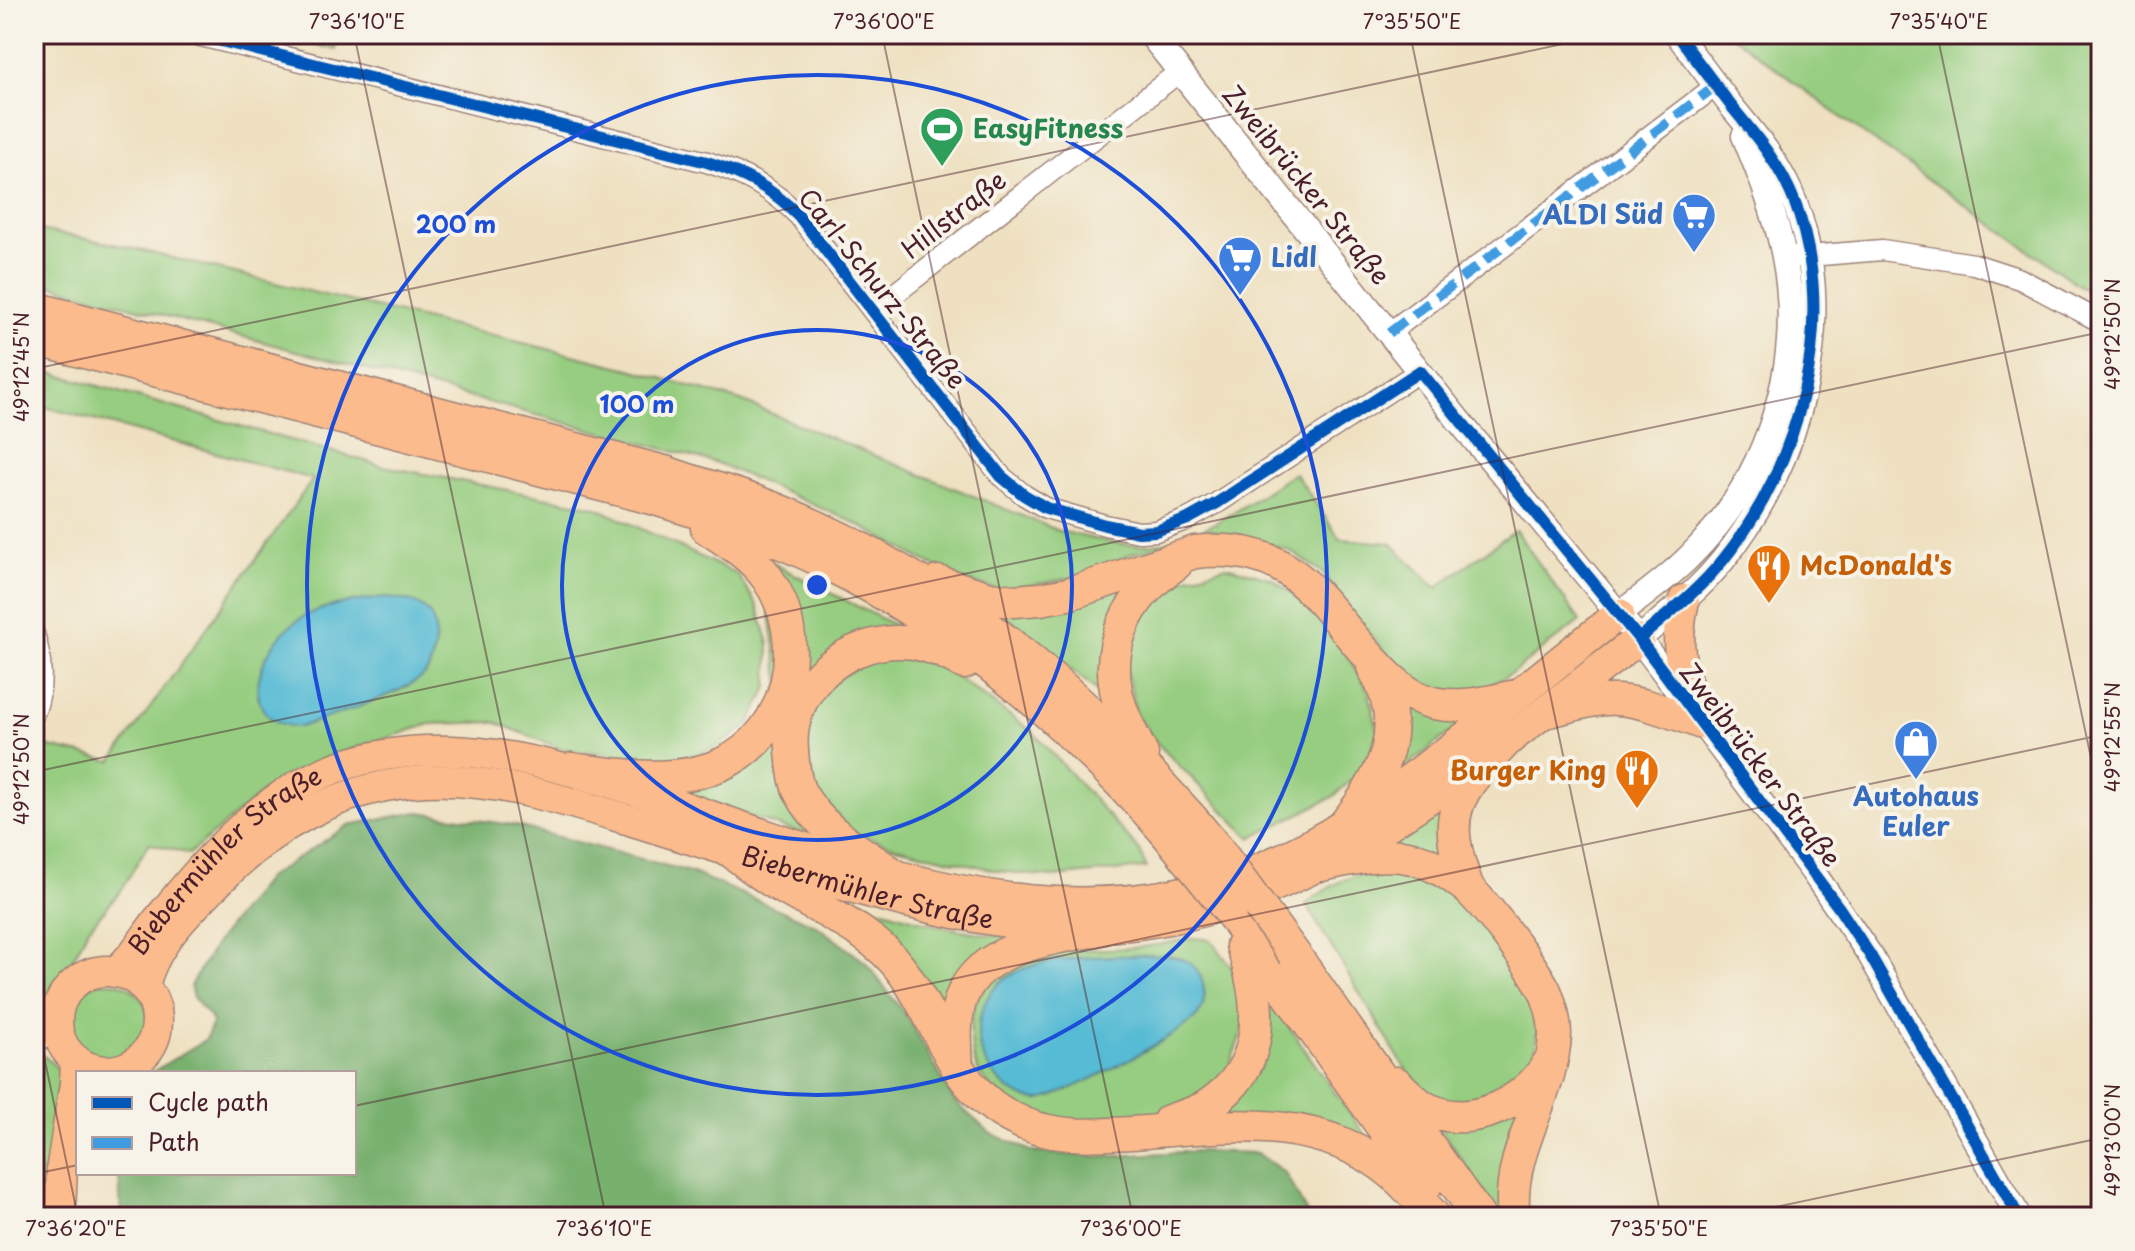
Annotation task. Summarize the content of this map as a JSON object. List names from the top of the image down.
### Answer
{
  "streets": {
    "main road": ["Biebermühler Straße"],
    "street": ["Zweibrücker Straße", "Hillstraße", "Carl-Schurz-Straße"]
  },
  "crossings": [
    ["Zweibrücker Straße", "Hillstraße"],
    ["Zweibrücker Straße", "Carl-Schurz-Straße"],
    ["Hillstraße", "Carl-Schurz-Straße"]
  ],
  "places": {
    "sports": ["EasyFitness"],
    "supermarket": ["ALDI Süd", "Lidl"],
    "restaurant": ["McDonald's", "Burger King"],
    "shop": ["Autohaus Euler"]
  },
  "legend": ["Cycle path", "Path"],
  "coordinates": [
    "7°36'10\"E",
    "7°36'00\"E",
    "7°35'50\"E",
    "7°35'40\"E",
    "49°12'50\"N",
    "49°12'45\"N",
    "49°12'55\"N",
    "49°13'00\"N",
    "7°36'20\"E"
  ],
  "rings": ["200 m", "100 m"]
}
